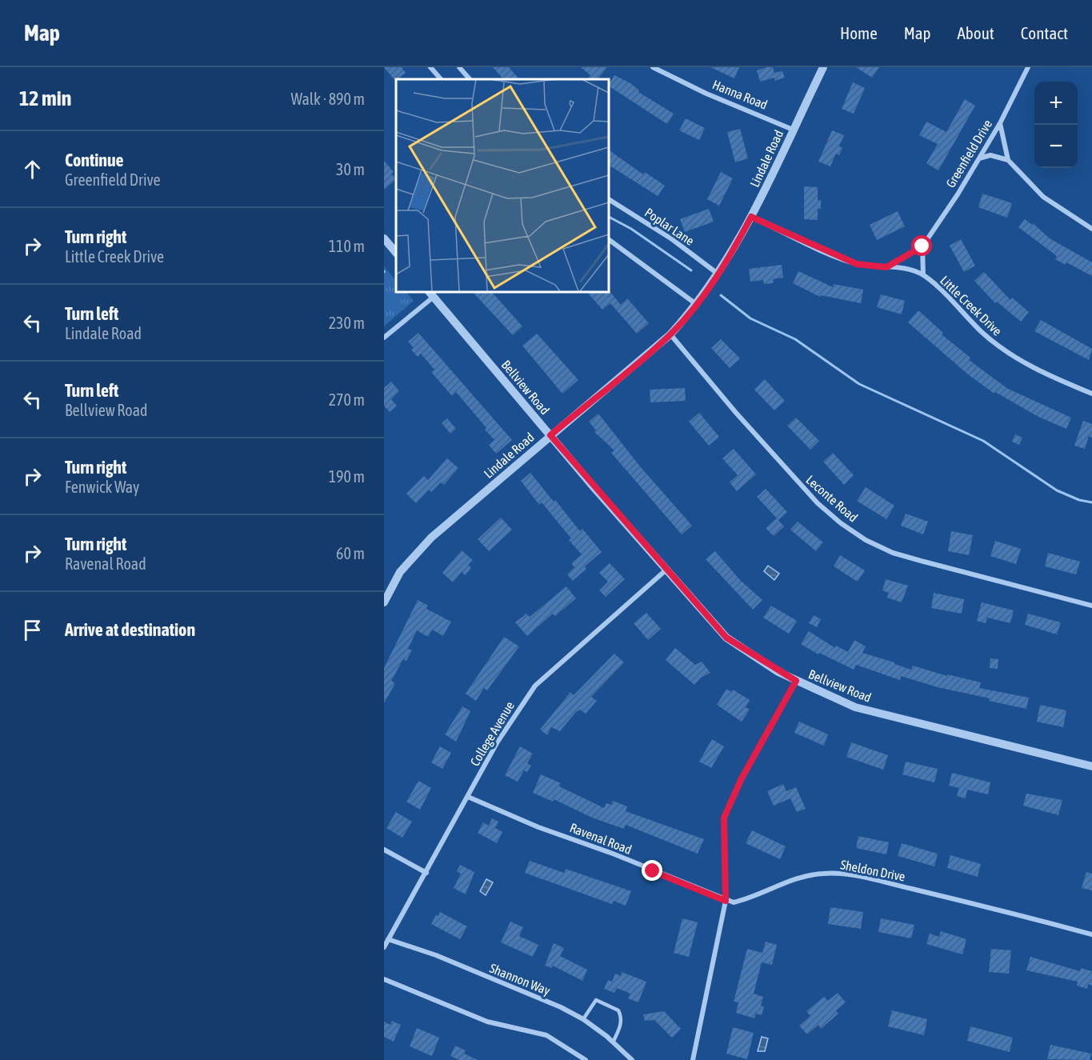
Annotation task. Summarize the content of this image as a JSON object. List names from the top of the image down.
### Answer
{
  "streets": {
    "street": [
      "Hanna Road",
      "Greenfield Drive",
      "Lindale Road",
      "Poplar Lane",
      "Little Creek Drive",
      "Bellview Road",
      "Leconte Road",
      "College Avenue",
      "Ravenal Road",
      "Sheldon Drive",
      "Shannon Way"
    ]
  },
  "crossings": [
    ["Hanna Road", "Lindale Road"],
    ["Greenfield Drive", "Little Creek Drive"],
    ["Lindale Road", "Poplar Lane"],
    ["Lindale Road", "Little Creek Drive"],
    ["Lindale Road", "Bellview Road"],
    ["Lindale Road", "Leconte Road"],
    ["Bellview Road", "College Avenue"],
    ["College Avenue", "Ravenal Road"],
    ["College Avenue", "Shannon Way"],
    ["Ravenal Road", "Sheldon Drive"]
  ],
  "page": {
    "header": "Map",
    "nav": [
      "Home",
      "Map",
      "About",
      "Contact"
    ],
    "heading": ["12 min", "Walk · 890 m"],
    "map_buttons": ["+", "−"],
    "list": [
      ["Continue", "Greenfield Drive", "30 m"],
      ["Turn right", "Little Creek Drive", "110 m"],
      ["Turn left", "Lindale Road", "230 m"],
      ["Turn left", "Bellview Road", "270 m"],
      ["Turn right", "Fenwick Way", "190 m"],
      ["Turn right", "Ravenal Road", "60 m"],
      "Arrive at destination"
    ]
  }
}
